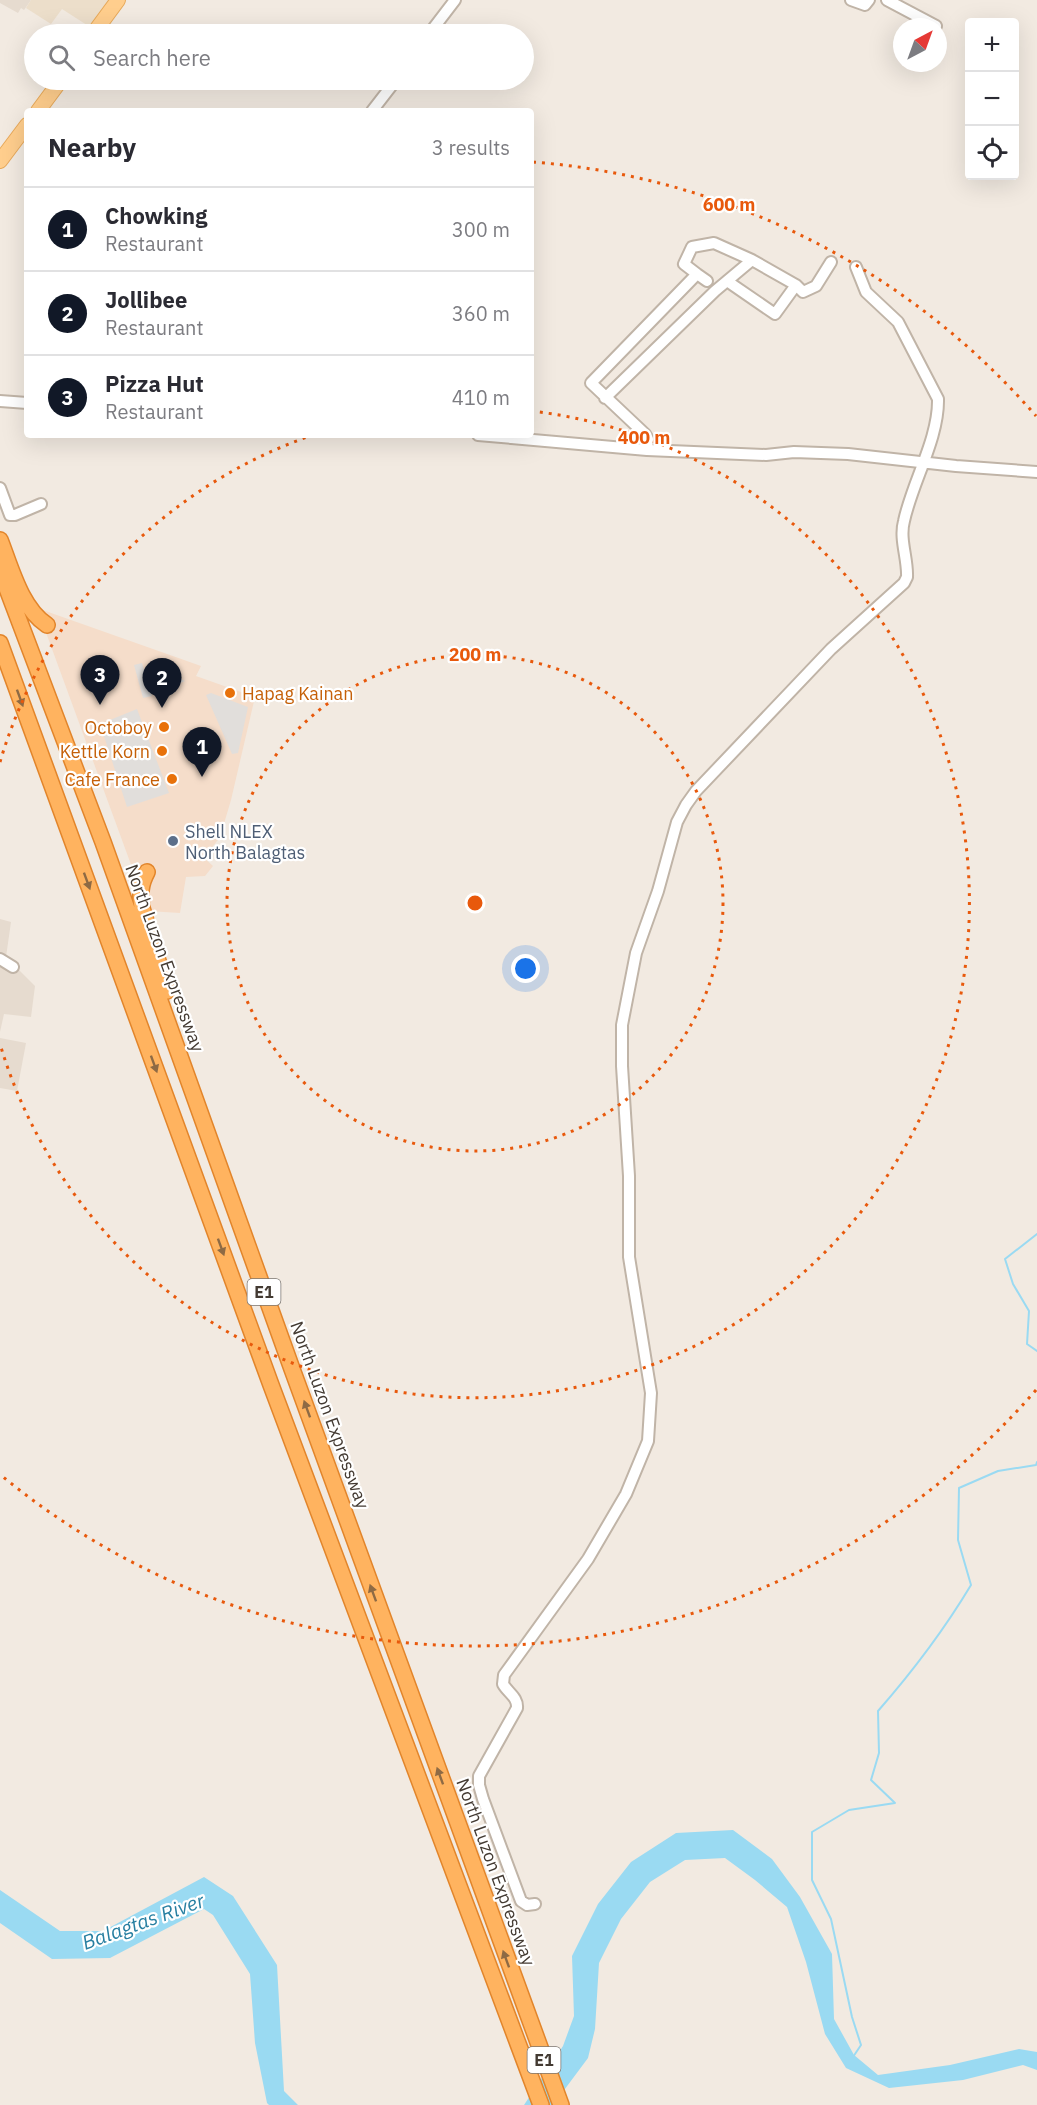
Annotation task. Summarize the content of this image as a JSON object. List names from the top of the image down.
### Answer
{
  "streets": {
    "highway": ["North Luzon Expressway", "E1"]
  },
  "water": ["Balagtas River"],
  "places": [
    "Hapag Kainan",
    "Octoboy",
    "Kettle Korn",
    "Cafe France",
    "Shell NLEX North Balagtas"
  ],
  "north": "top right",
  "page": {
    "map_buttons": ["+", "−"],
    "search": "Search here",
    "heading": ["Nearby", "3 results"],
    "list": [
      {
        "mark": "1",
        "name": "Chowking",
        "note": "Restaurant",
        "value": "300 m"
      },
      {
        "mark": "2",
        "name": "Jollibee",
        "note": "Restaurant",
        "value": "360 m"
      },
      {
        "mark": "3",
        "name": "Pizza Hut",
        "note": "Restaurant",
        "value": "410 m"
      }
    ],
    "pins": ["3", "2", "1"]
  },
  "rings": ["600 m", "400 m", "200 m"]
}
